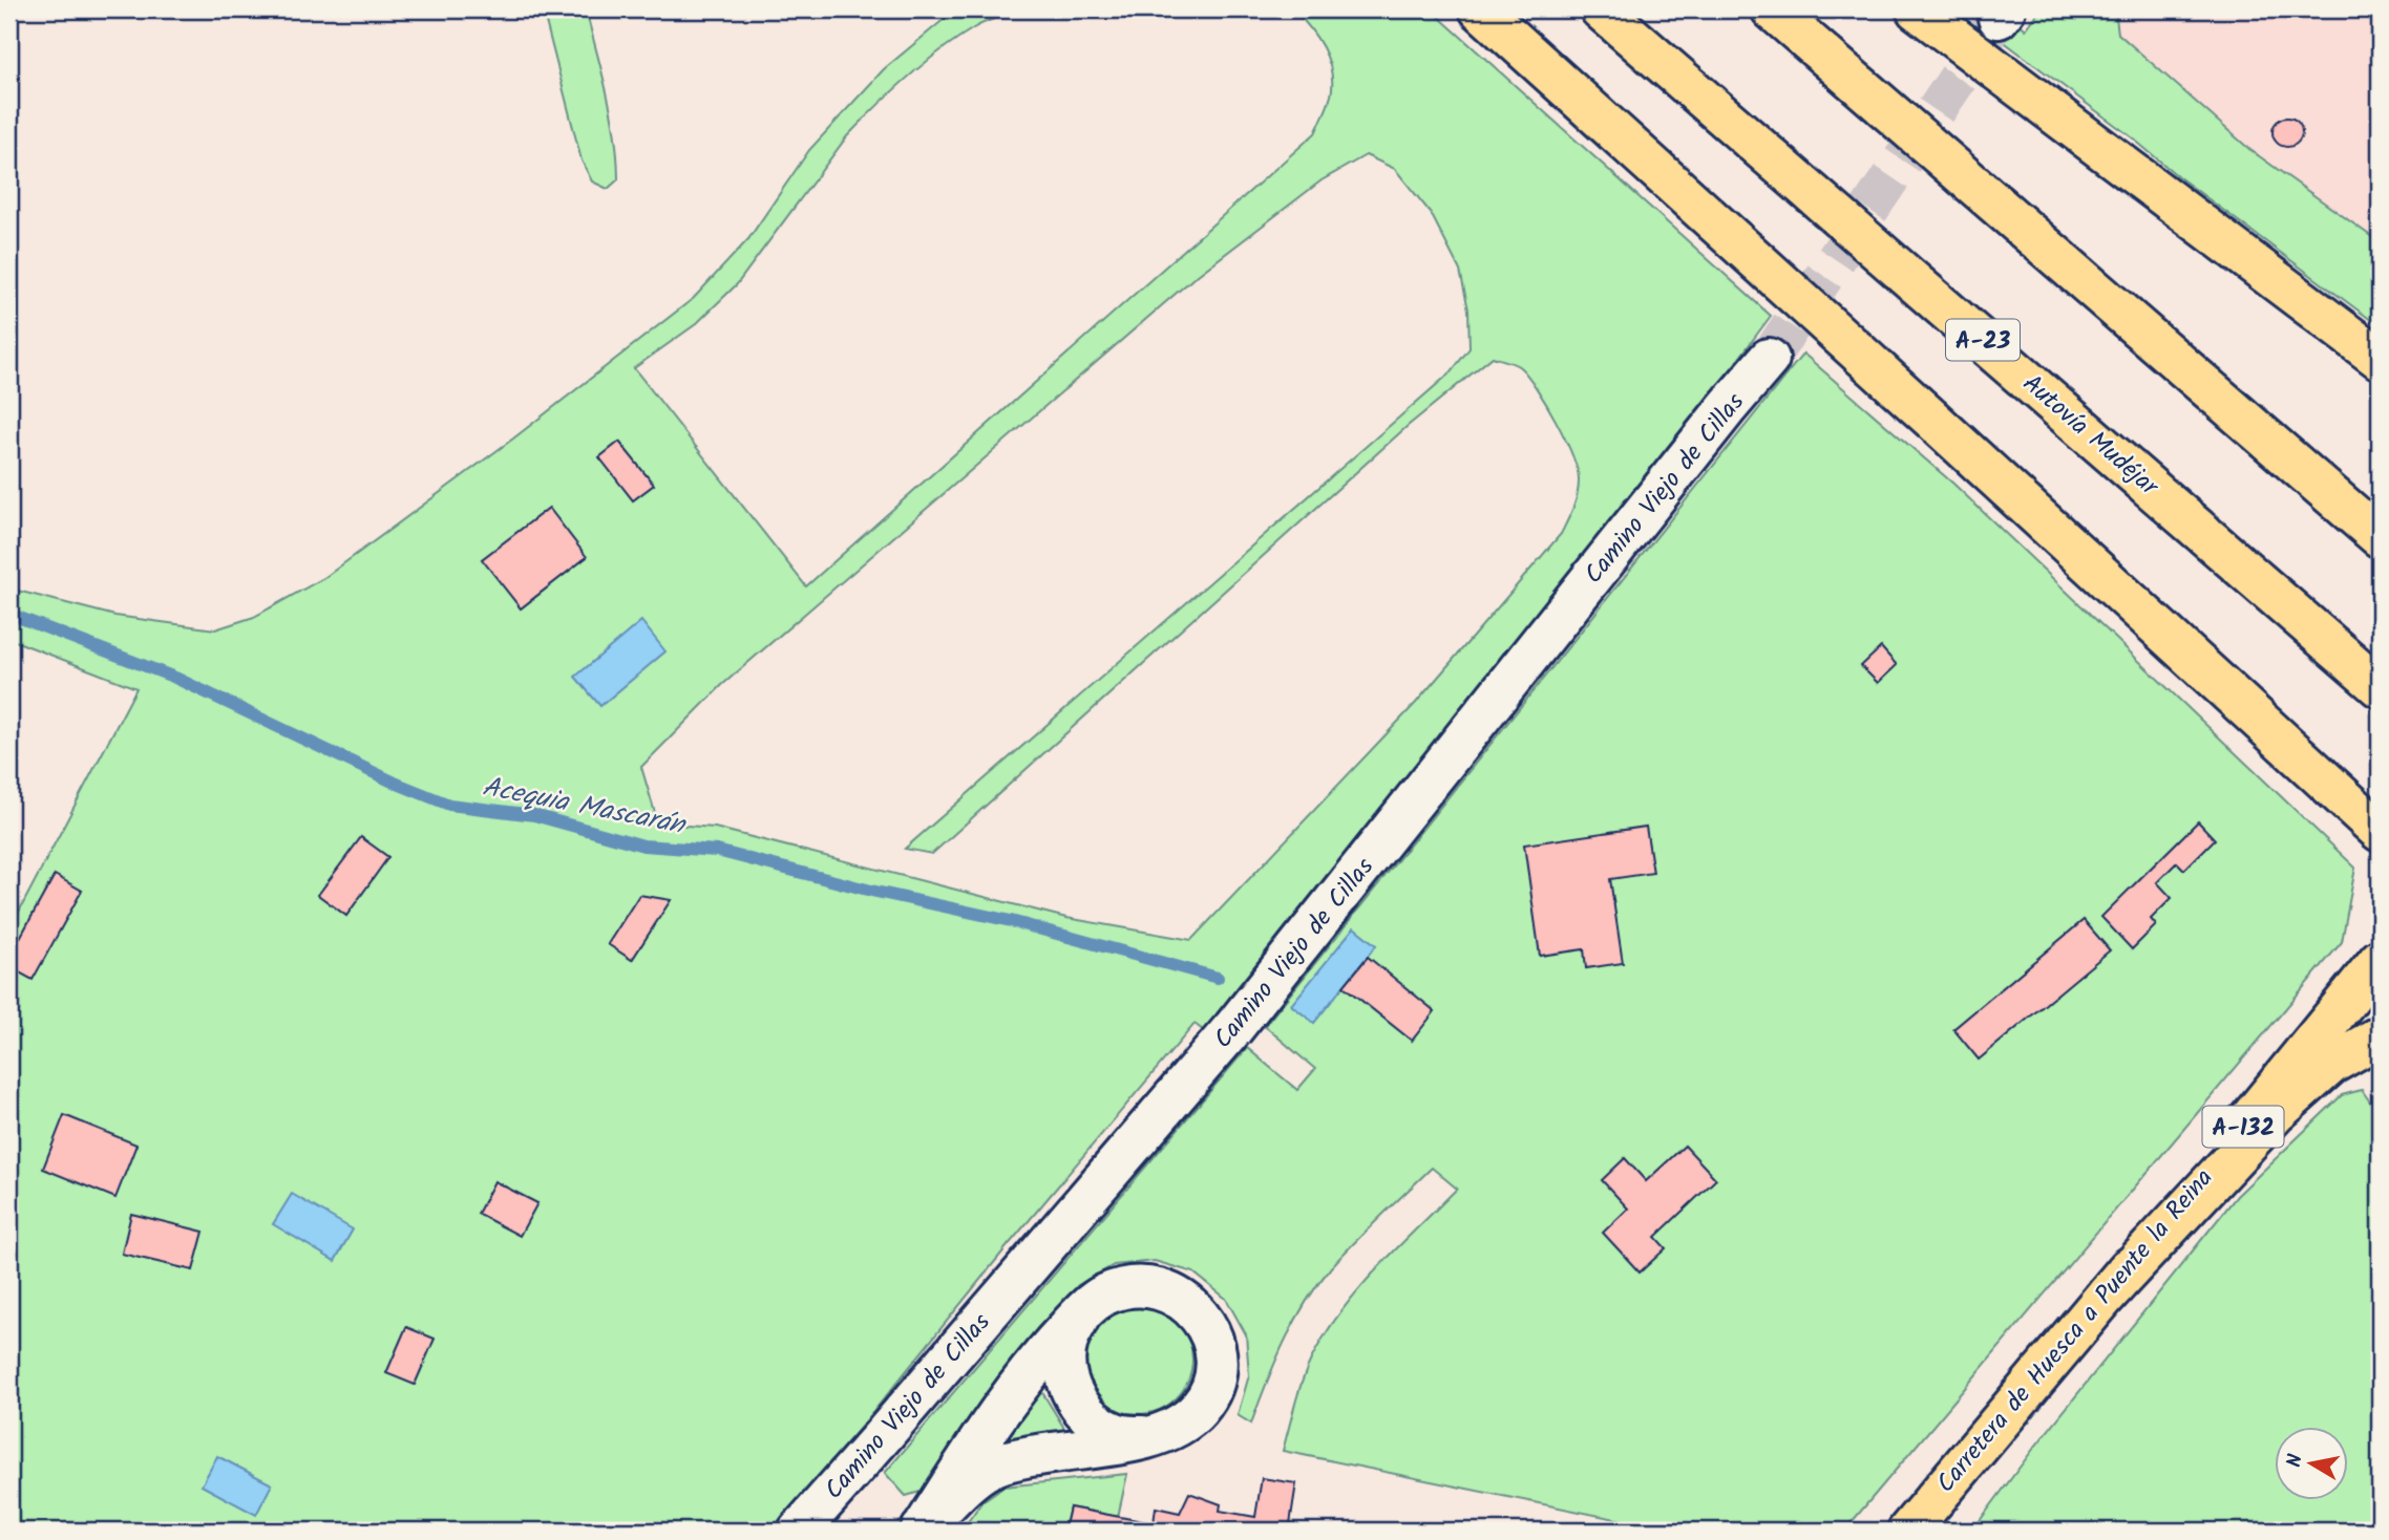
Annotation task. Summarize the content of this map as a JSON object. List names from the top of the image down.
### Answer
{
  "streets": {
    "main road": [
      "A-23",
      "Autovía Mudéjar",
      "A-132",
      "Carretera de Huesca a Puente la Reina"
    ],
    "street": ["Camino Viejo de Cillas"]
  },
  "water": ["Acequia Mascarán"],
  "north": "left"
}
